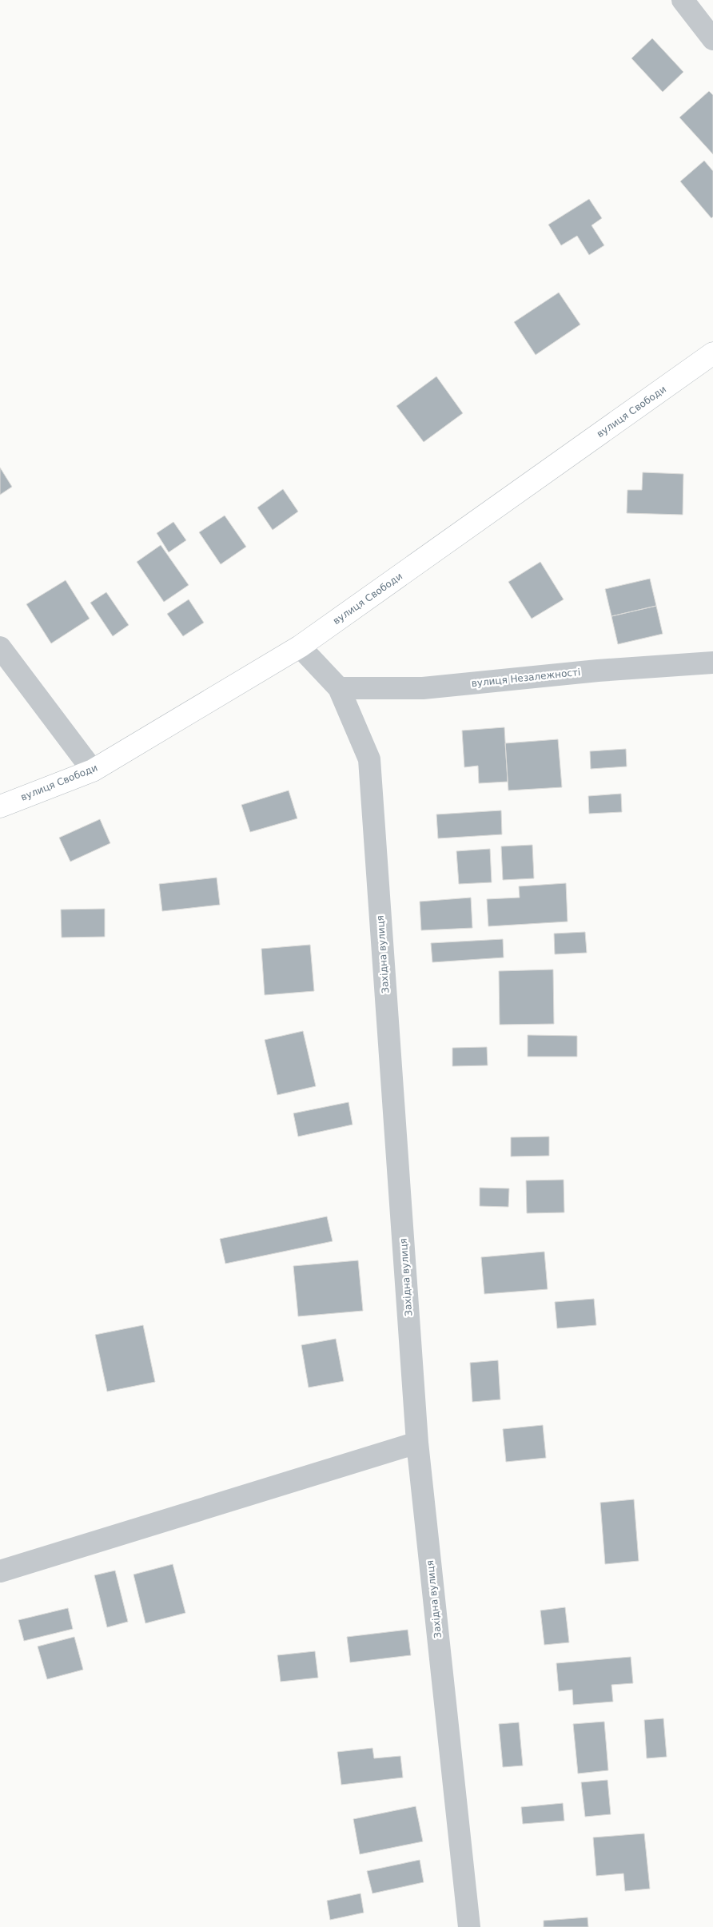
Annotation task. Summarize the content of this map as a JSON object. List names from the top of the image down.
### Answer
{
  "streets": {
    "street": ["вулиця Свободи", "вулиця Незалежності", "Західна вулиця"]
  },
  "crossings": [
    ["вулиця Свободи", "Західна вулиця"],
    ["вулиця Незалежності", "Західна вулиця"]
  ]
}
